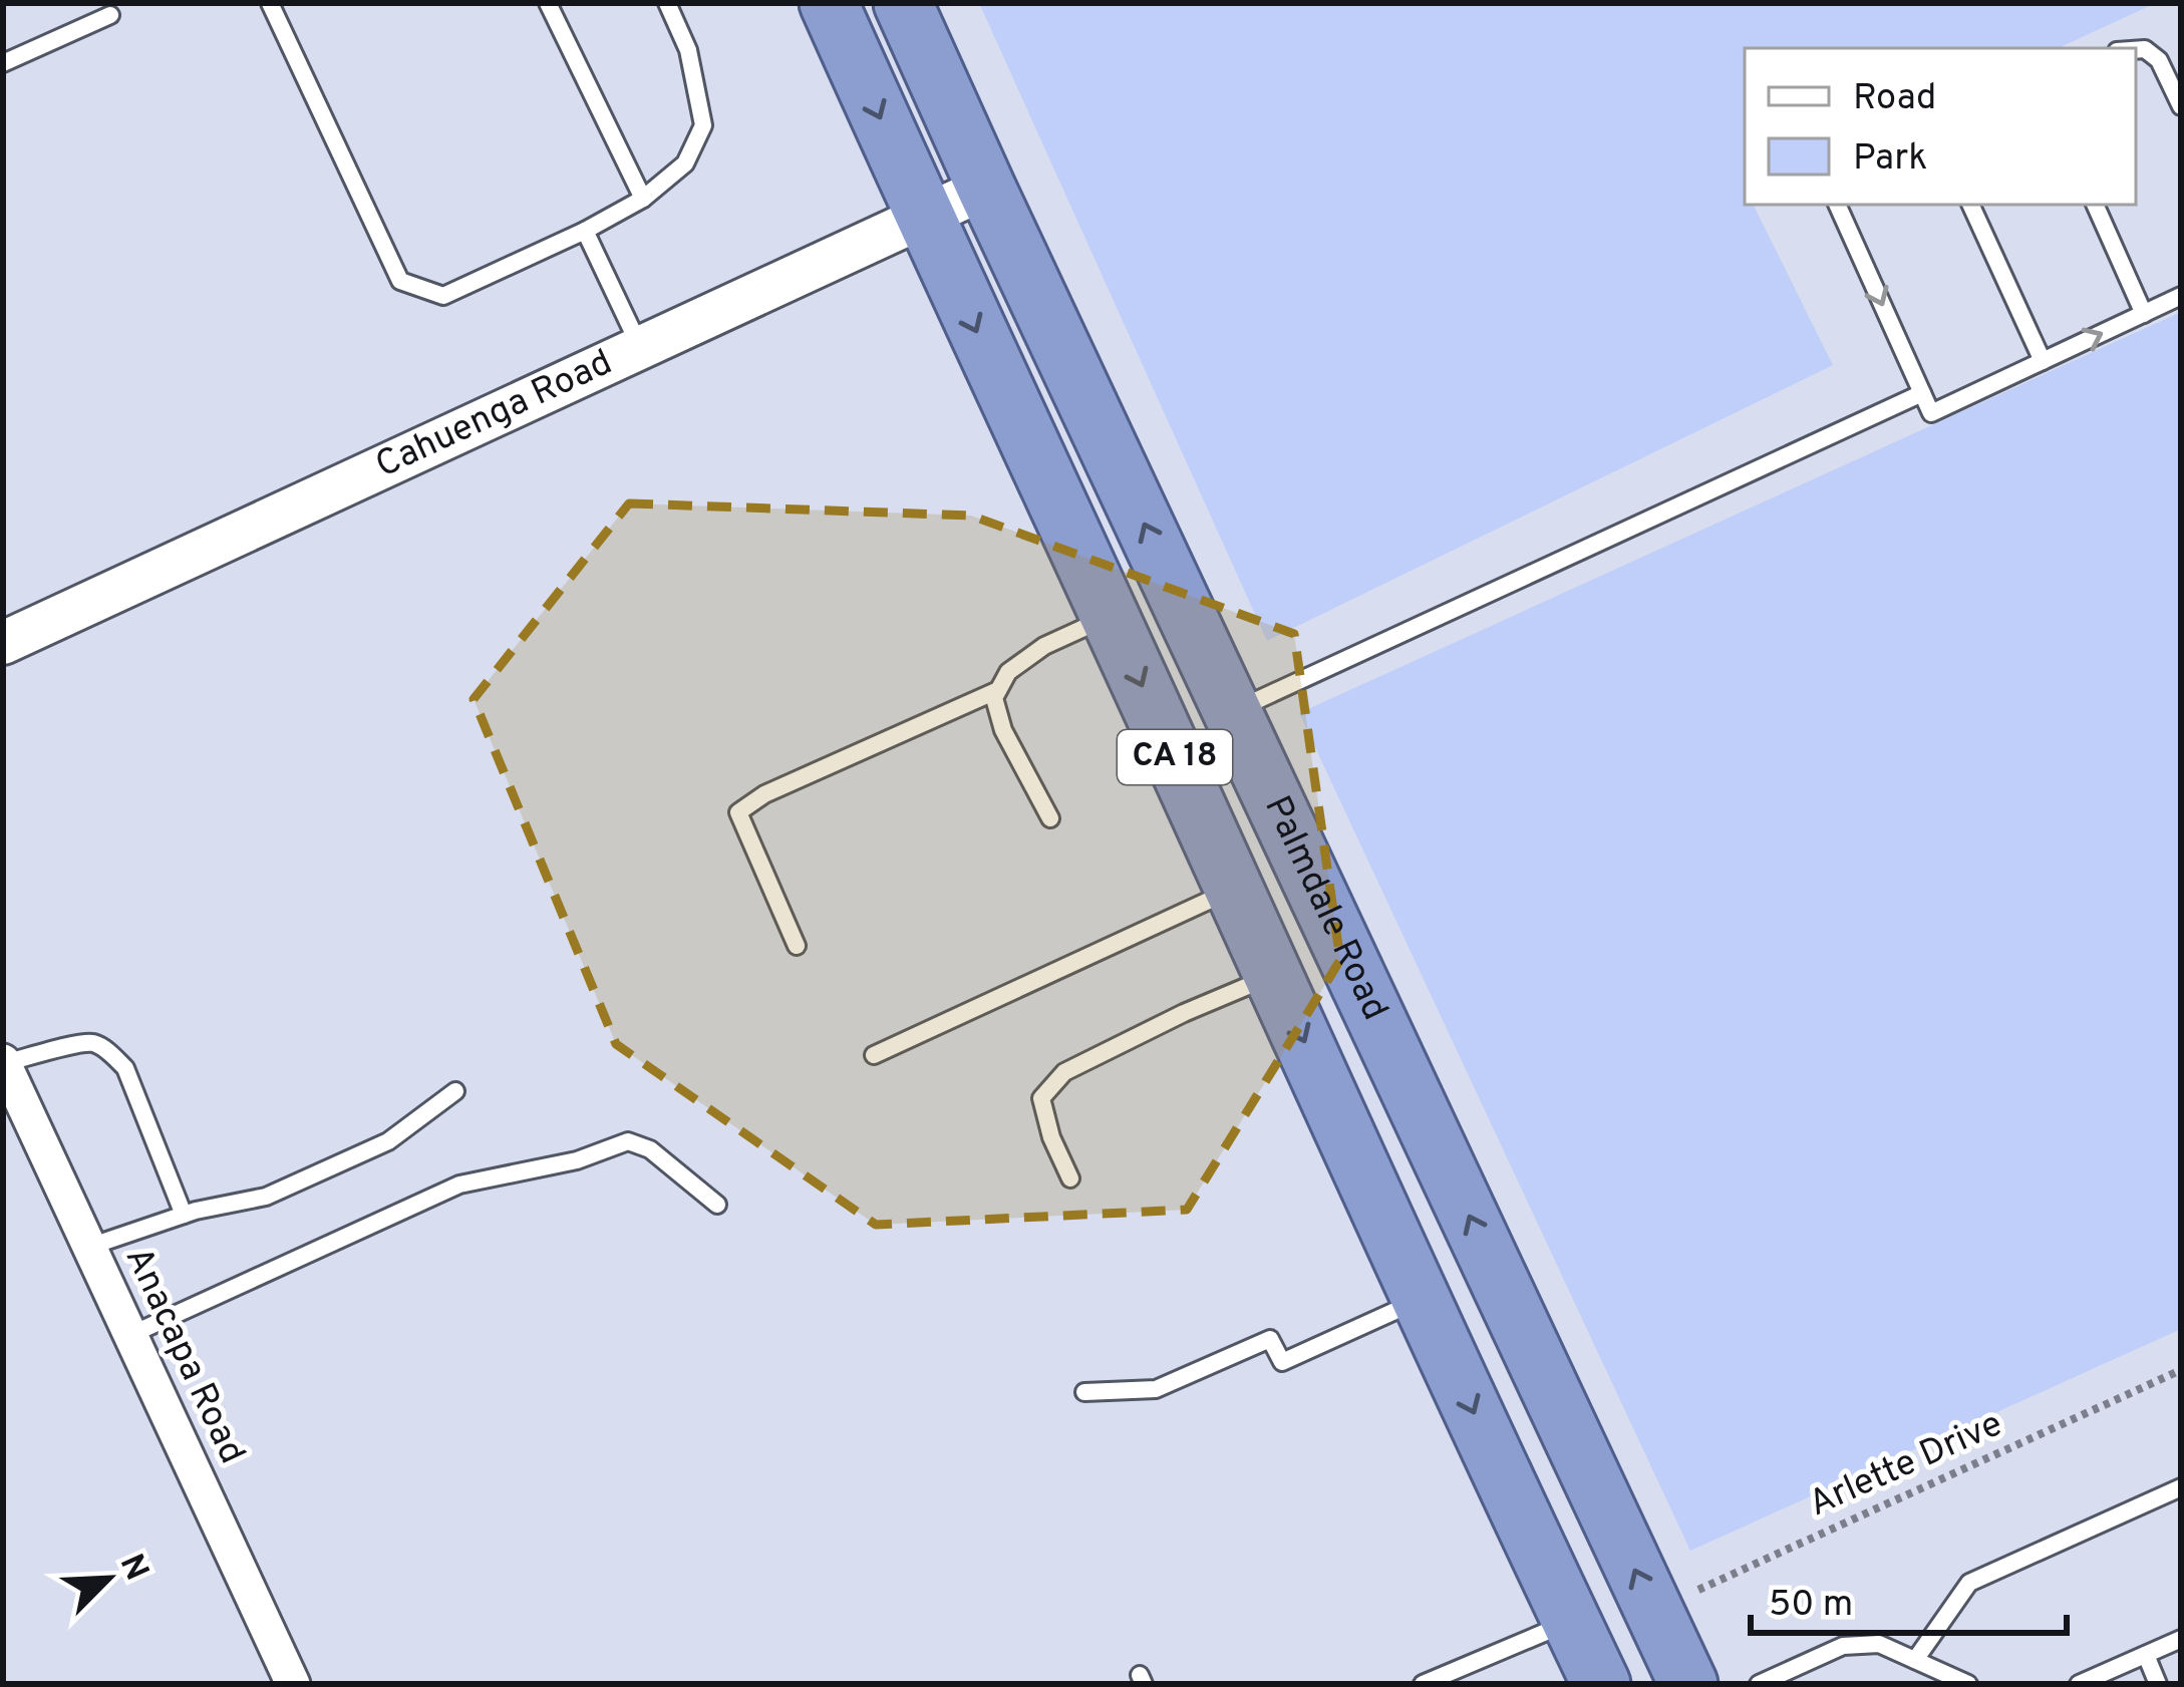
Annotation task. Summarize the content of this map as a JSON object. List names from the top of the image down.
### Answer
{
  "streets": {
    "highway": ["CA 18", "Palmdale Road"],
    "street": ["Cahuenga Road", "Anacapa Road"],
    "path": ["Arlette Drive"]
  },
  "crossings": [
    ["Cahuenga Road", "Palmdale Road"],
    ["Palmdale Road", "Arlette Drive"]
  ],
  "legend": ["Road", "Park"],
  "scale_bar": "50 m",
  "north": "top right"
}
